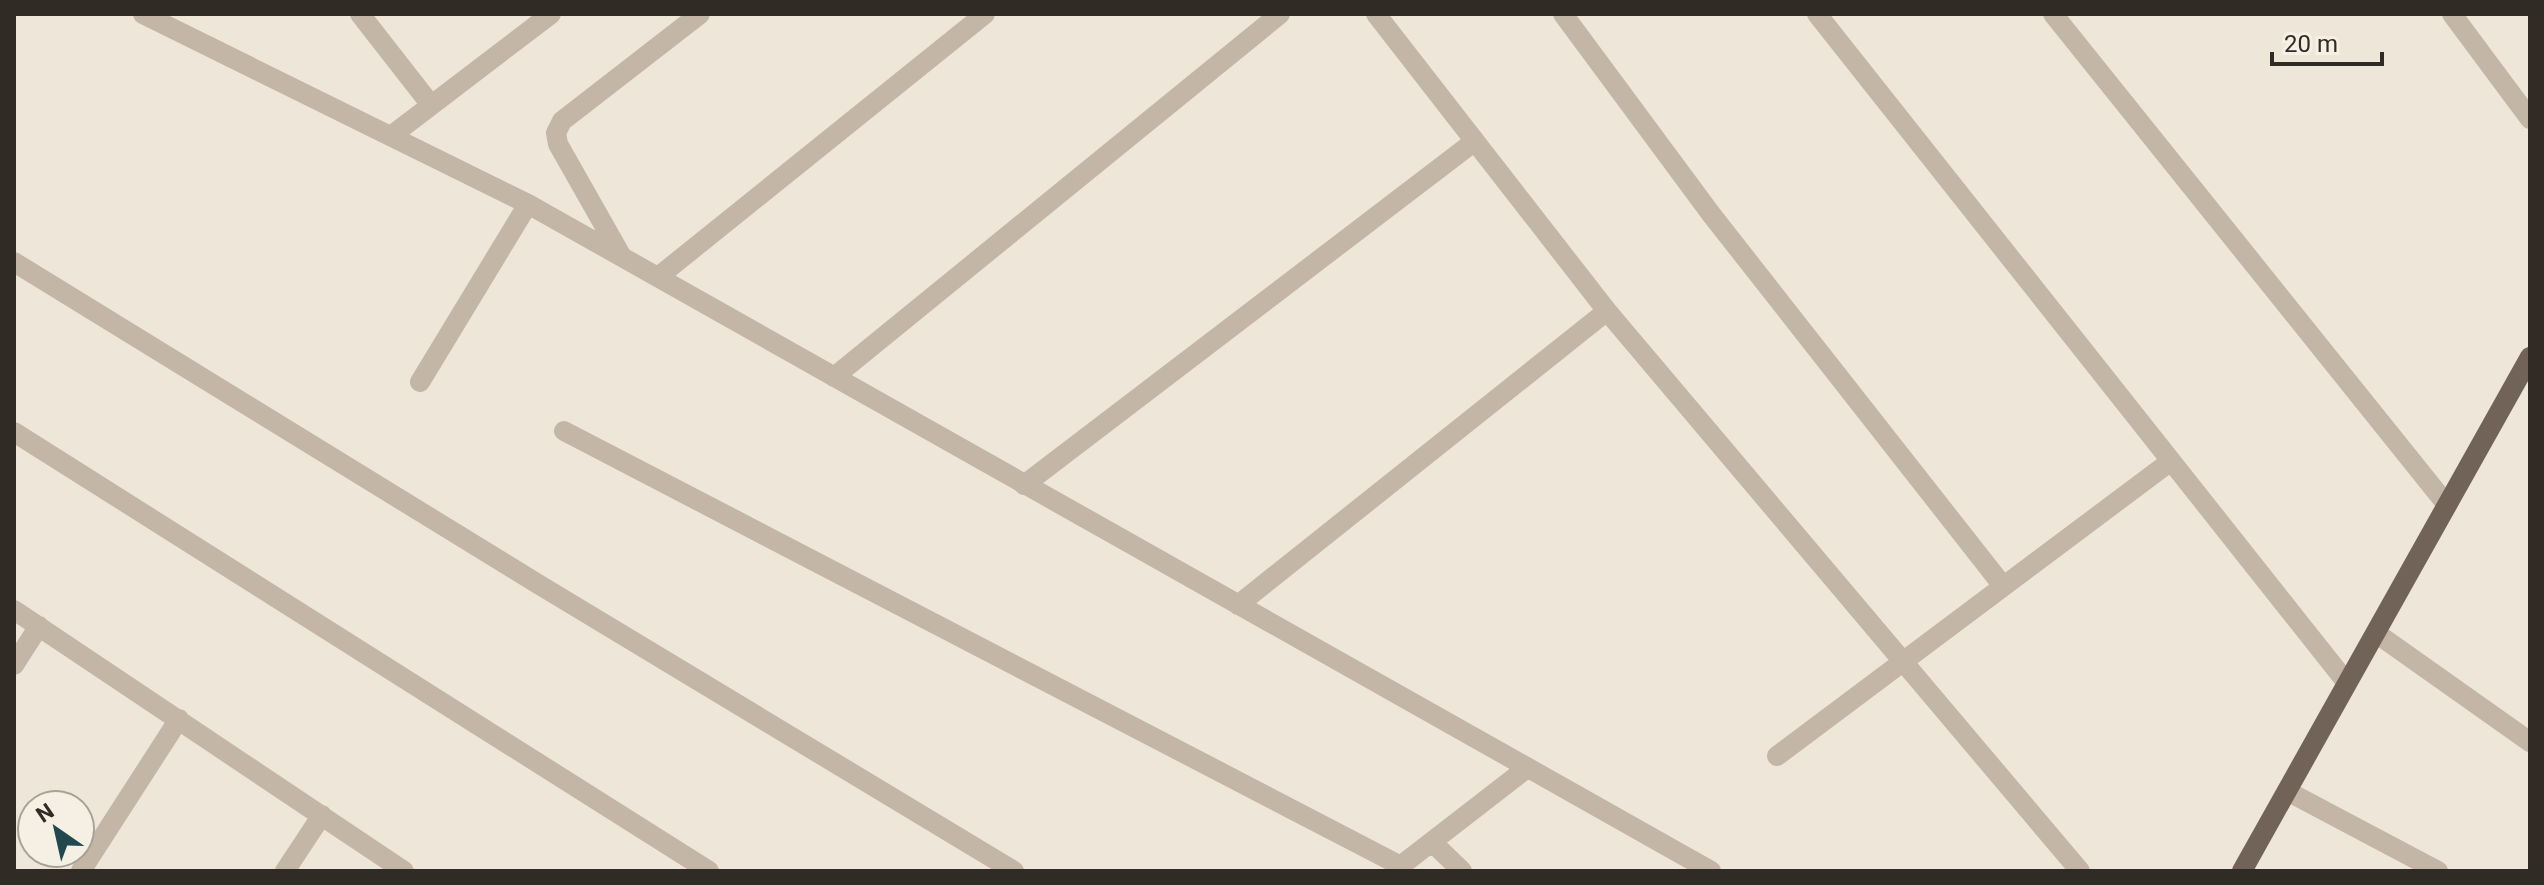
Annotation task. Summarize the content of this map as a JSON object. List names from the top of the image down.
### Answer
{
  "scale_bar": "20 m",
  "north": "top left"
}
